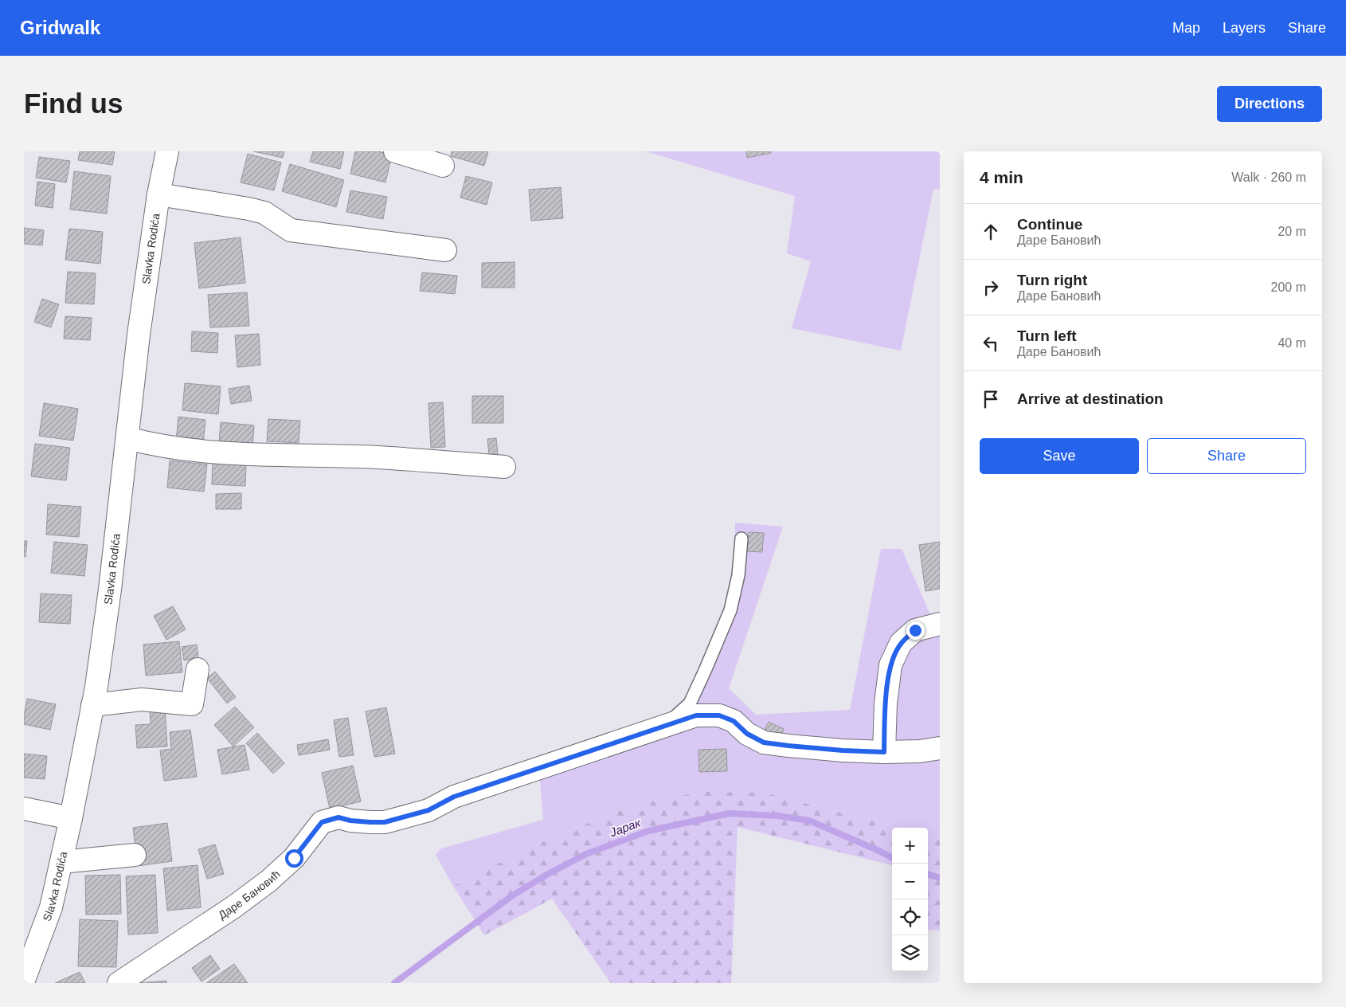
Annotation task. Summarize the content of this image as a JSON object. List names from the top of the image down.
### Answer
{
  "streets": {
    "street": ["Slavka Rodića", "Даре Бановић"]
  },
  "water": ["Јарак"],
  "page": {
    "header": "Gridwalk",
    "nav": ["Map", "Layers", "Share"],
    "buttons": [
      "Directions",
      ["Save", "Share"]
    ],
    "title": "Find us",
    "heading": ["4 min", "Walk · 260 m"],
    "list": [
      ["Continue", "Даре Бановић", "20 m"],
      ["Turn right", "Даре Бановић", "200 m"],
      ["Turn left", "Даре Бановић", "40 m"],
      "Arrive at destination"
    ],
    "map_buttons": ["+", "−"]
  }
}
